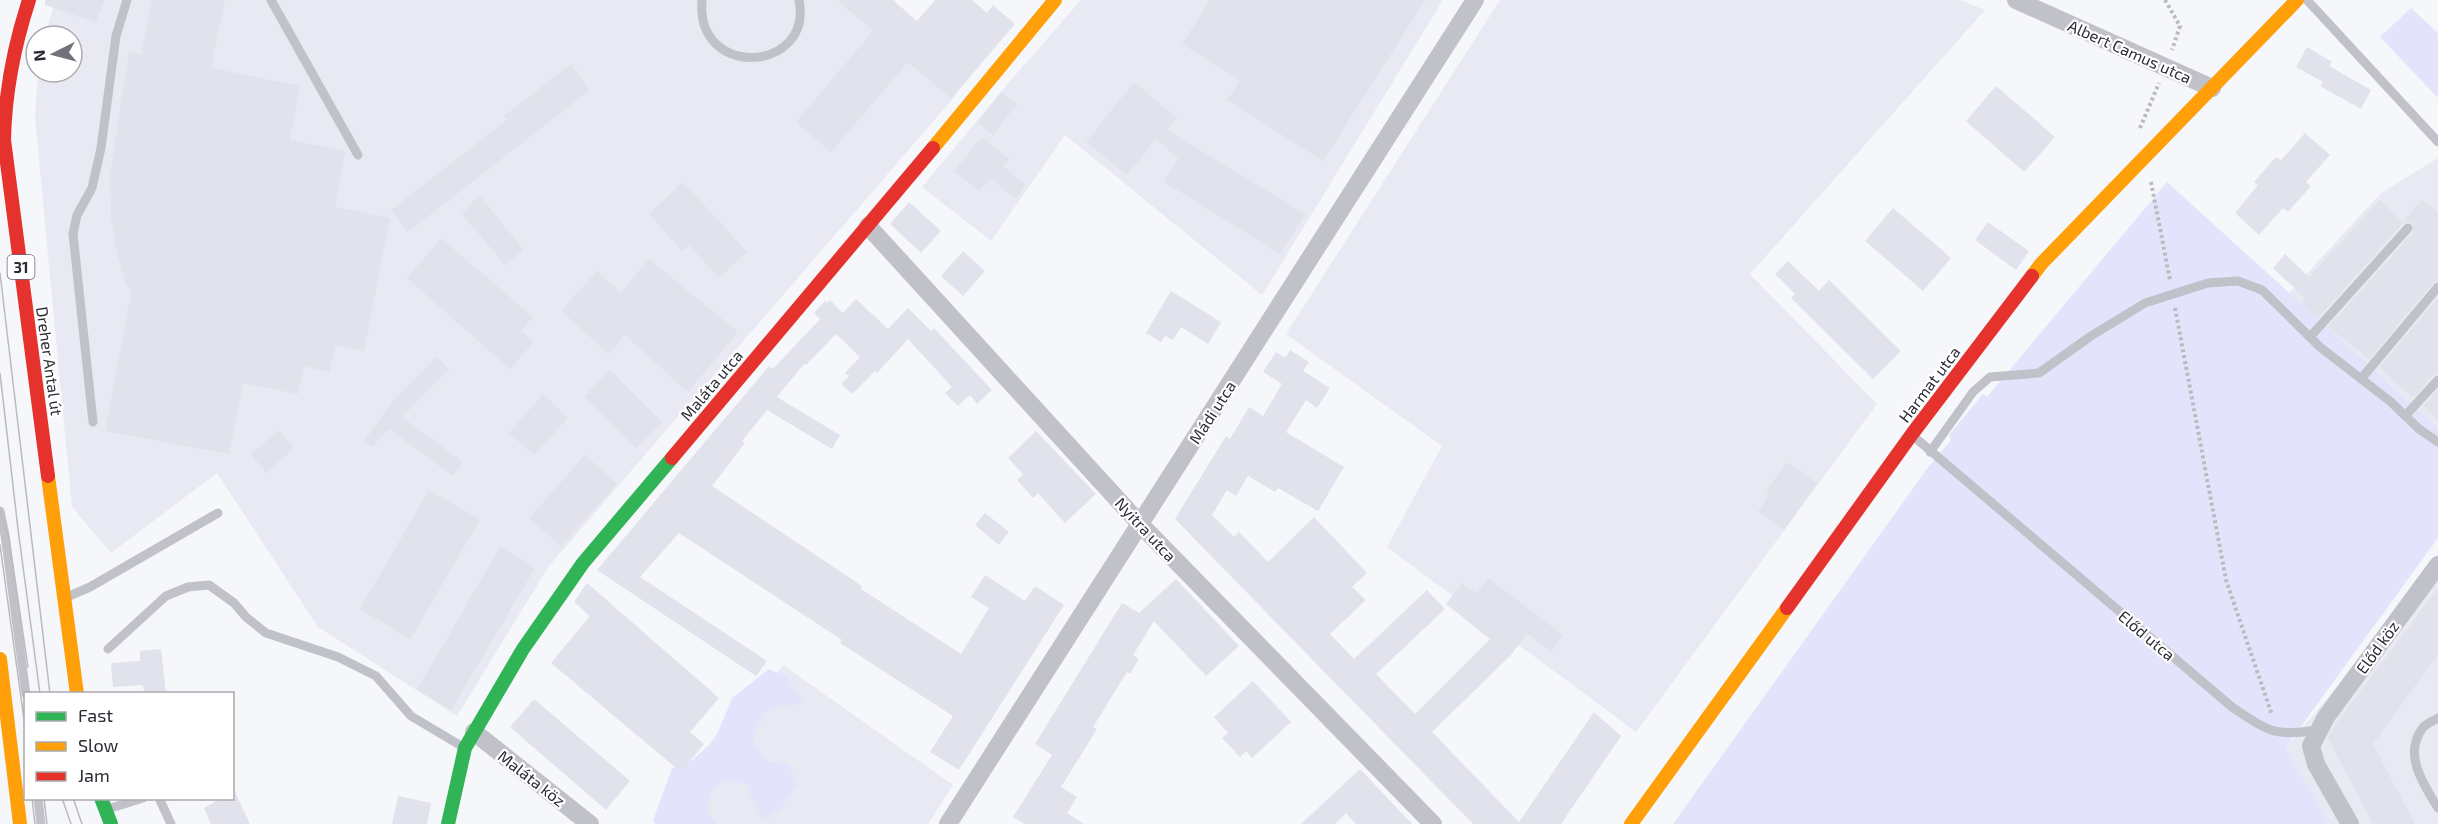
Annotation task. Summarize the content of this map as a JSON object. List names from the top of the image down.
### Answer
{
  "streets": {
    "street": [
      "Albert Camus utca",
      "31",
      "Dreher Antal út",
      "Harmat utca",
      "Maláta utca",
      "Mádi utca",
      "Nyitra utca",
      "Előd köz",
      "Maláta köz"
    ],
    "lane": ["Előd utca"]
  },
  "crossings": [
    ["Albert Camus utca", "Harmat utca"],
    ["Harmat utca", "Előd utca"],
    ["Maláta utca", "Nyitra utca"],
    ["Maláta utca", "Maláta köz"],
    ["Mádi utca", "Nyitra utca"],
    ["Előd utca", "Előd köz"]
  ],
  "legend": ["Fast", "Slow", "Jam"],
  "north": "left"
}
